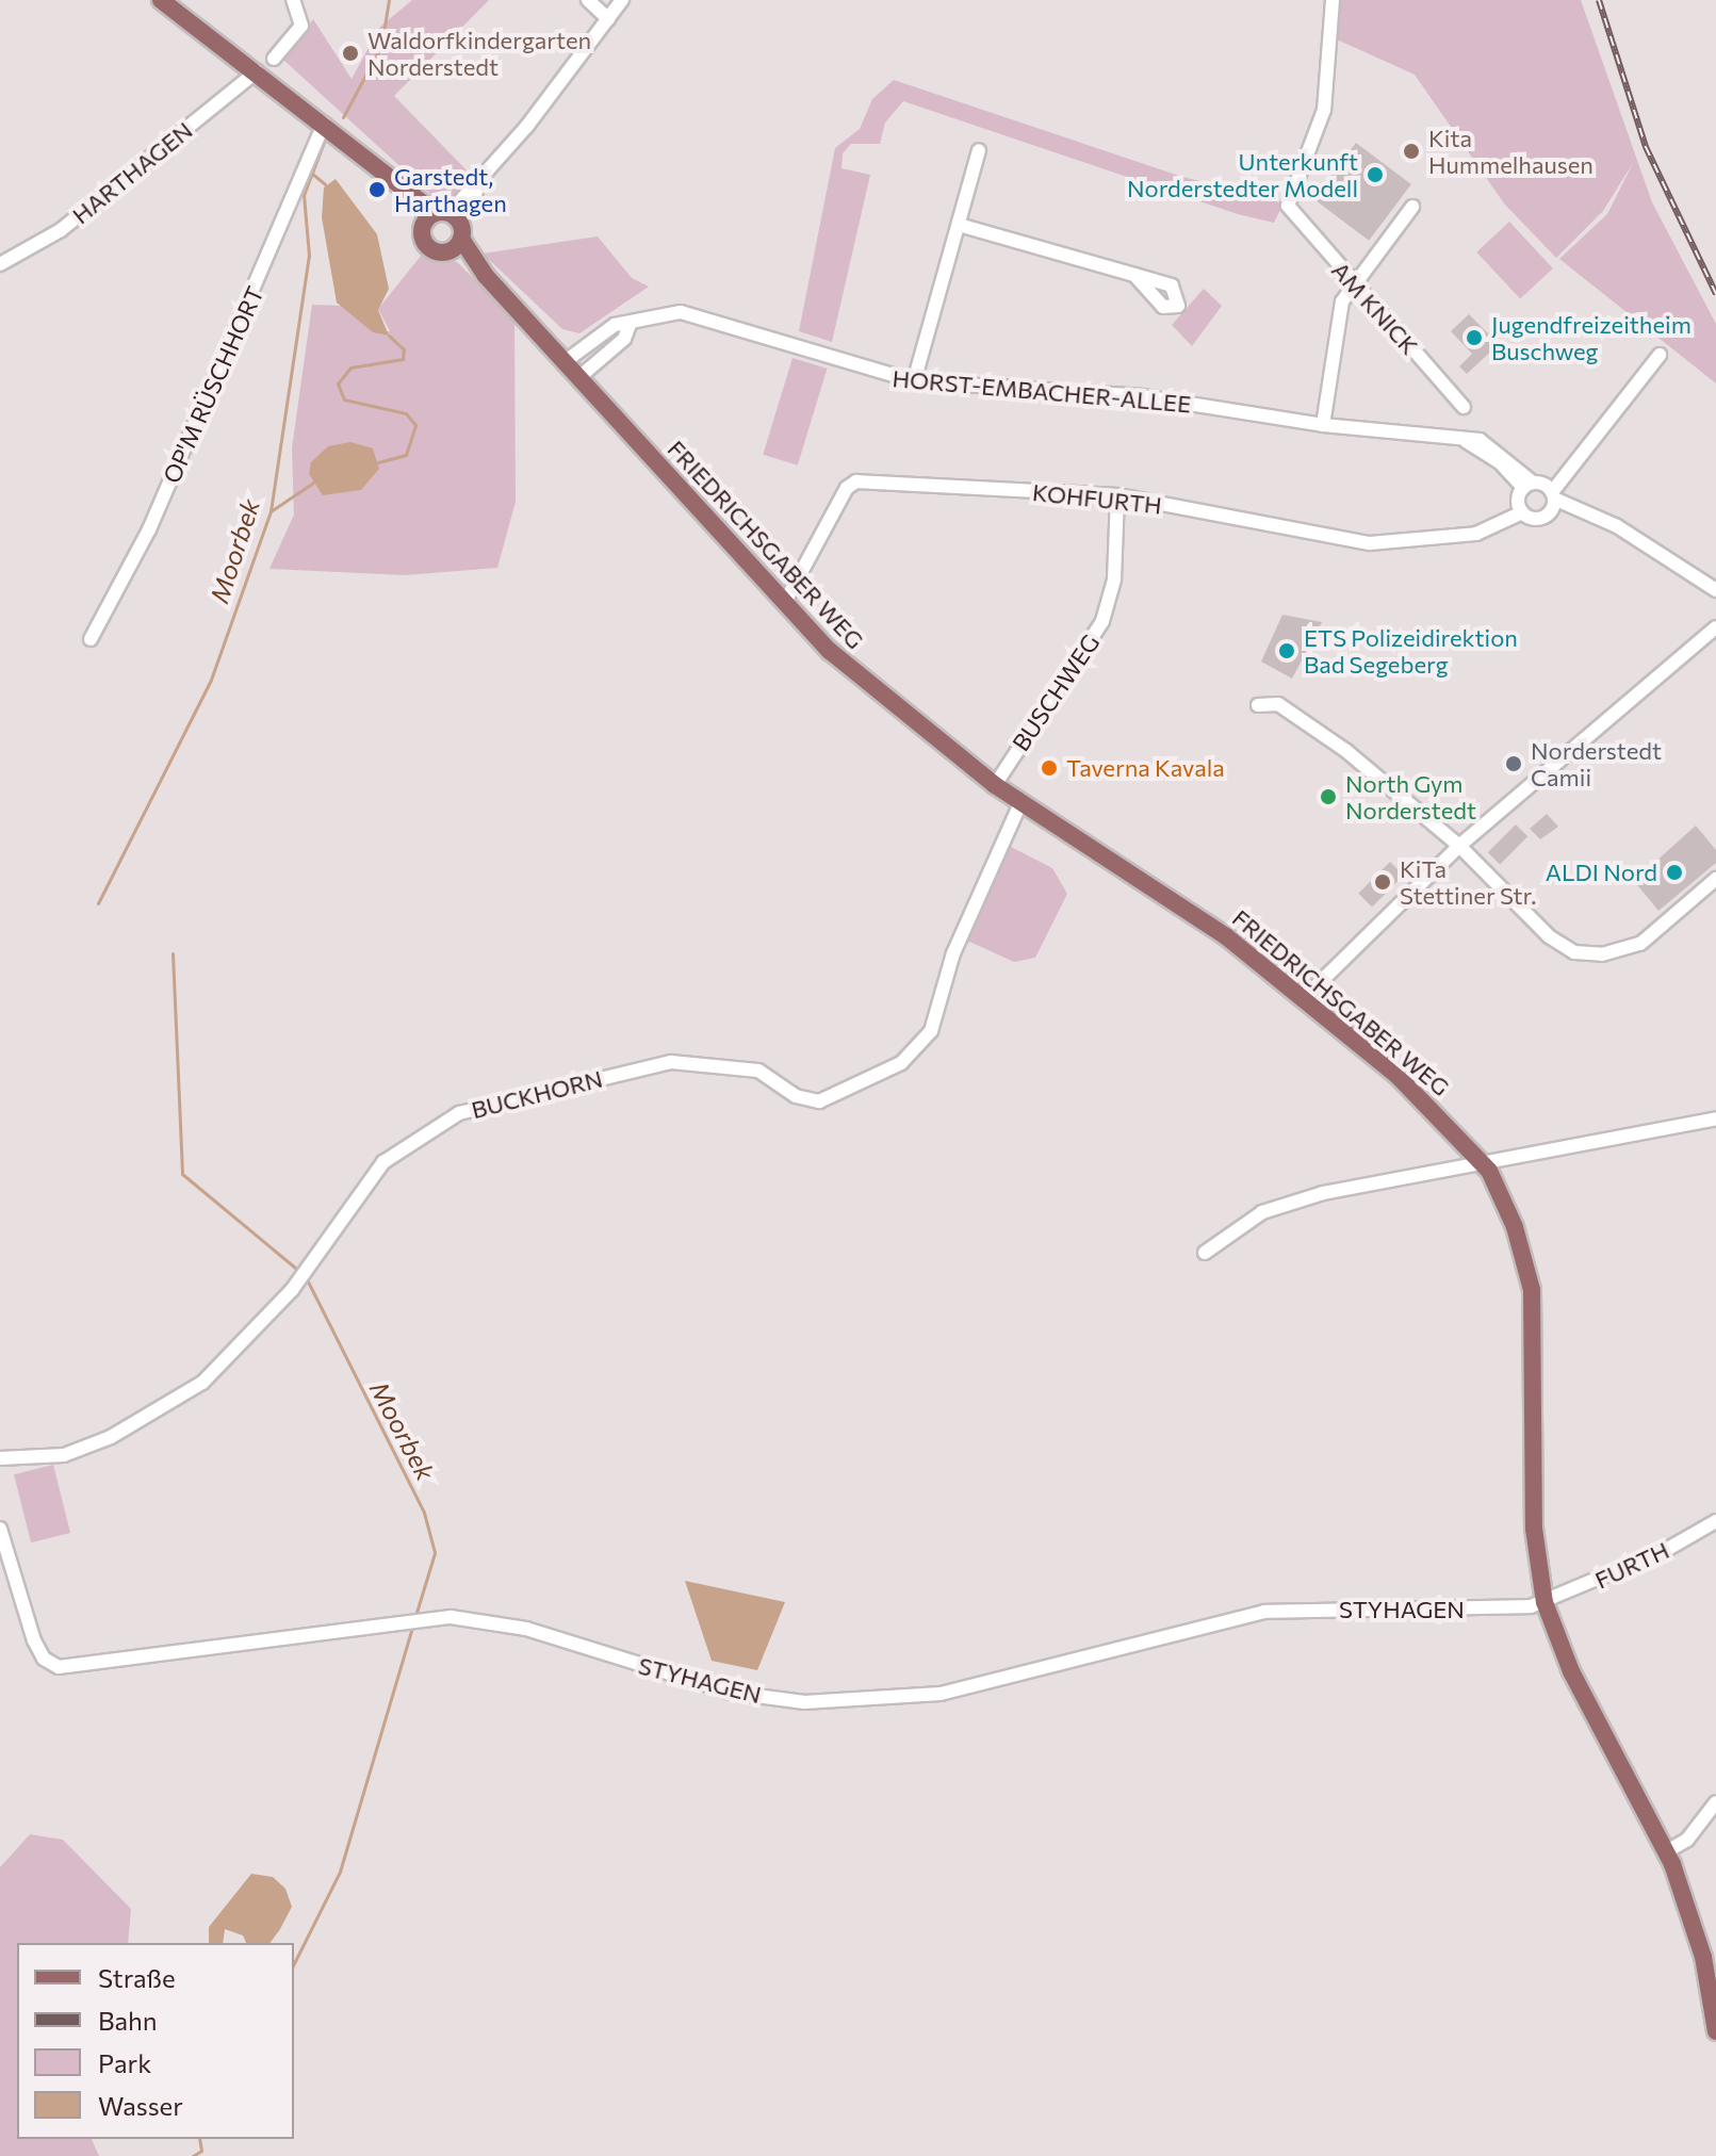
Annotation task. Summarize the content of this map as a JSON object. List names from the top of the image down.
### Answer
{
  "streets": {
    "main road": ["FRIEDRICHSGABER WEG"],
    "street": [
      "HARTHAGEN",
      "AM KNICK",
      "OP'M RÜSCHHORT",
      "HORST-EMBACHER-ALLEE",
      "KOHFURTH",
      "BUSCHWEG",
      "BUCKHORN",
      "FURTH",
      "STYHAGEN"
    ]
  },
  "crossings": [
    ["HORST-EMBACHER-ALLEE", "KOHFURTH"],
    ["HORST-EMBACHER-ALLEE", "FRIEDRICHSGABER WEG"],
    ["KOHFURTH", "FRIEDRICHSGABER WEG"],
    ["KOHFURTH", "BUSCHWEG"],
    ["FRIEDRICHSGABER WEG", "BUSCHWEG"],
    ["FRIEDRICHSGABER WEG", "BUCKHORN"],
    ["FRIEDRICHSGABER WEG", "FURTH"],
    ["FRIEDRICHSGABER WEG", "STYHAGEN"],
    ["FURTH", "STYHAGEN"]
  ],
  "water": ["Moorbek"],
  "places": [
    "Waldorfkindergarten Norderstedt",
    "Kita Hummelhausen",
    "Unterkunft Norderstedter Modell",
    "Garstedt, Harthagen",
    "Jugendfreizeitheim Buschweg",
    "ETS Polizeidirektion Bad Segeberg",
    "Norderstedt Camii",
    "Taverna Kavala",
    "North Gym Norderstedt",
    "ALDI Nord",
    "KiTa Stettiner Str."
  ],
  "legend": [
    "Straße",
    "Bahn",
    "Park",
    "Wasser"
  ]
}
